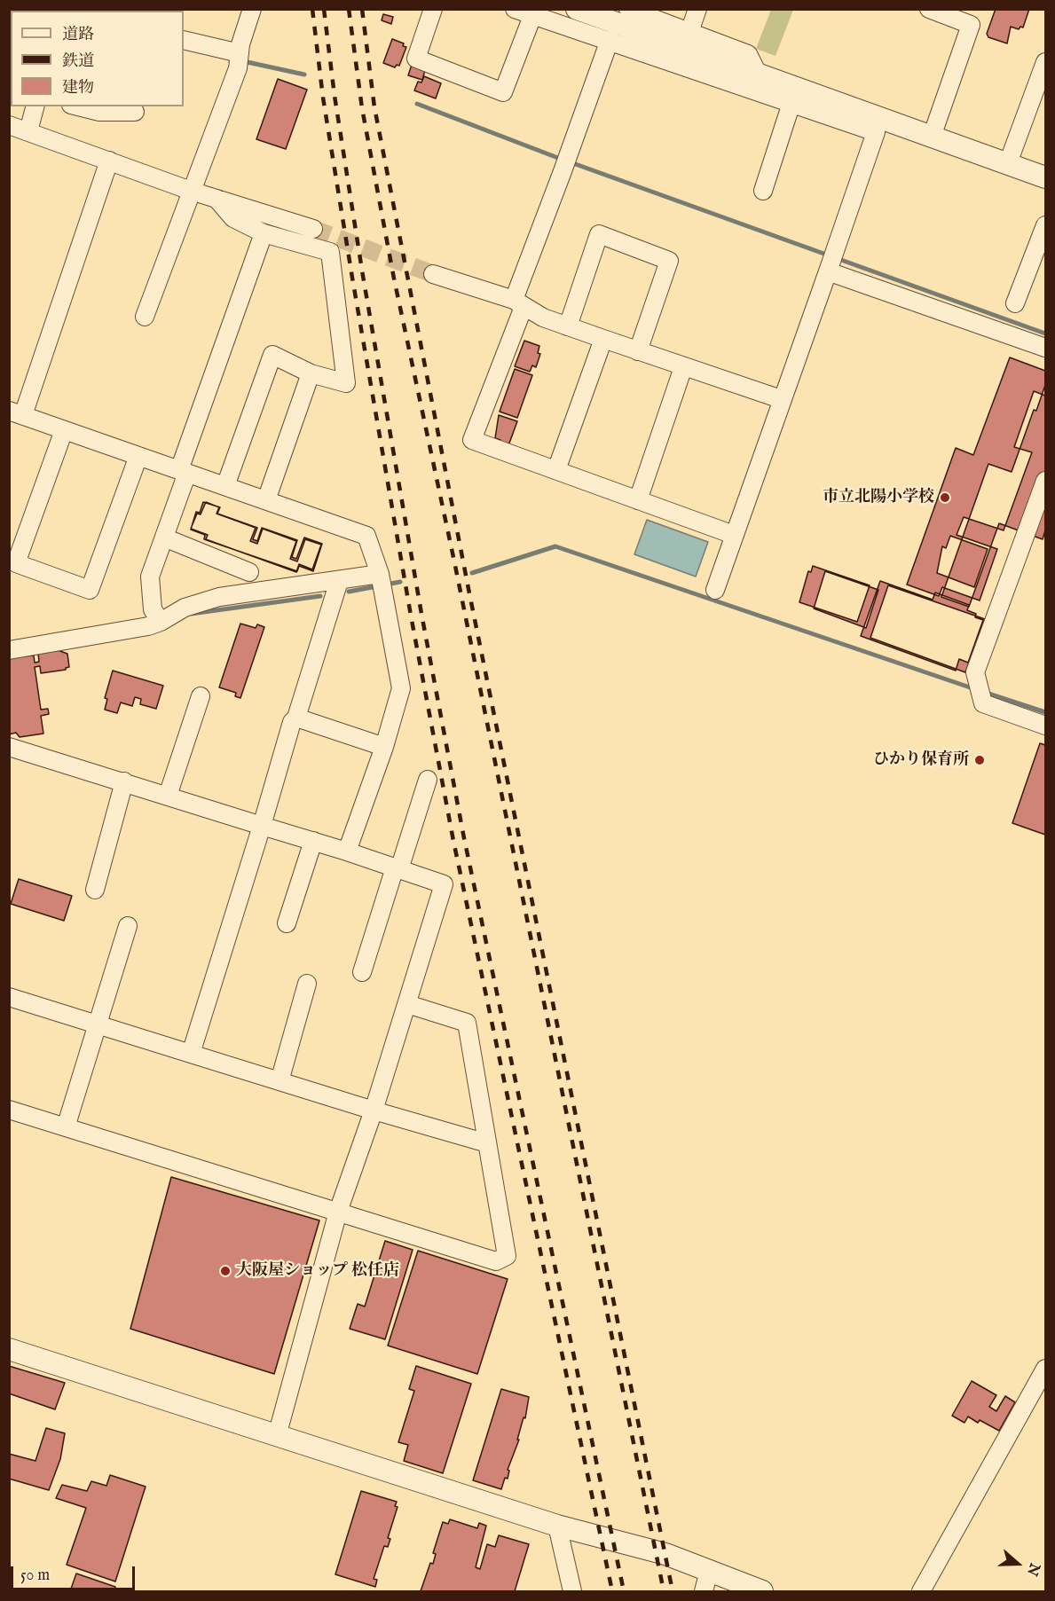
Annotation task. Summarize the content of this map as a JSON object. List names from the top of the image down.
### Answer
{
  "places": ["市立北陽小学校", "ひかり保育所", "大阪屋ショップ 松任店"],
  "legend": ["道路", "鉄道", "建物"],
  "scale_bar": "50 m",
  "north": "right"
}
